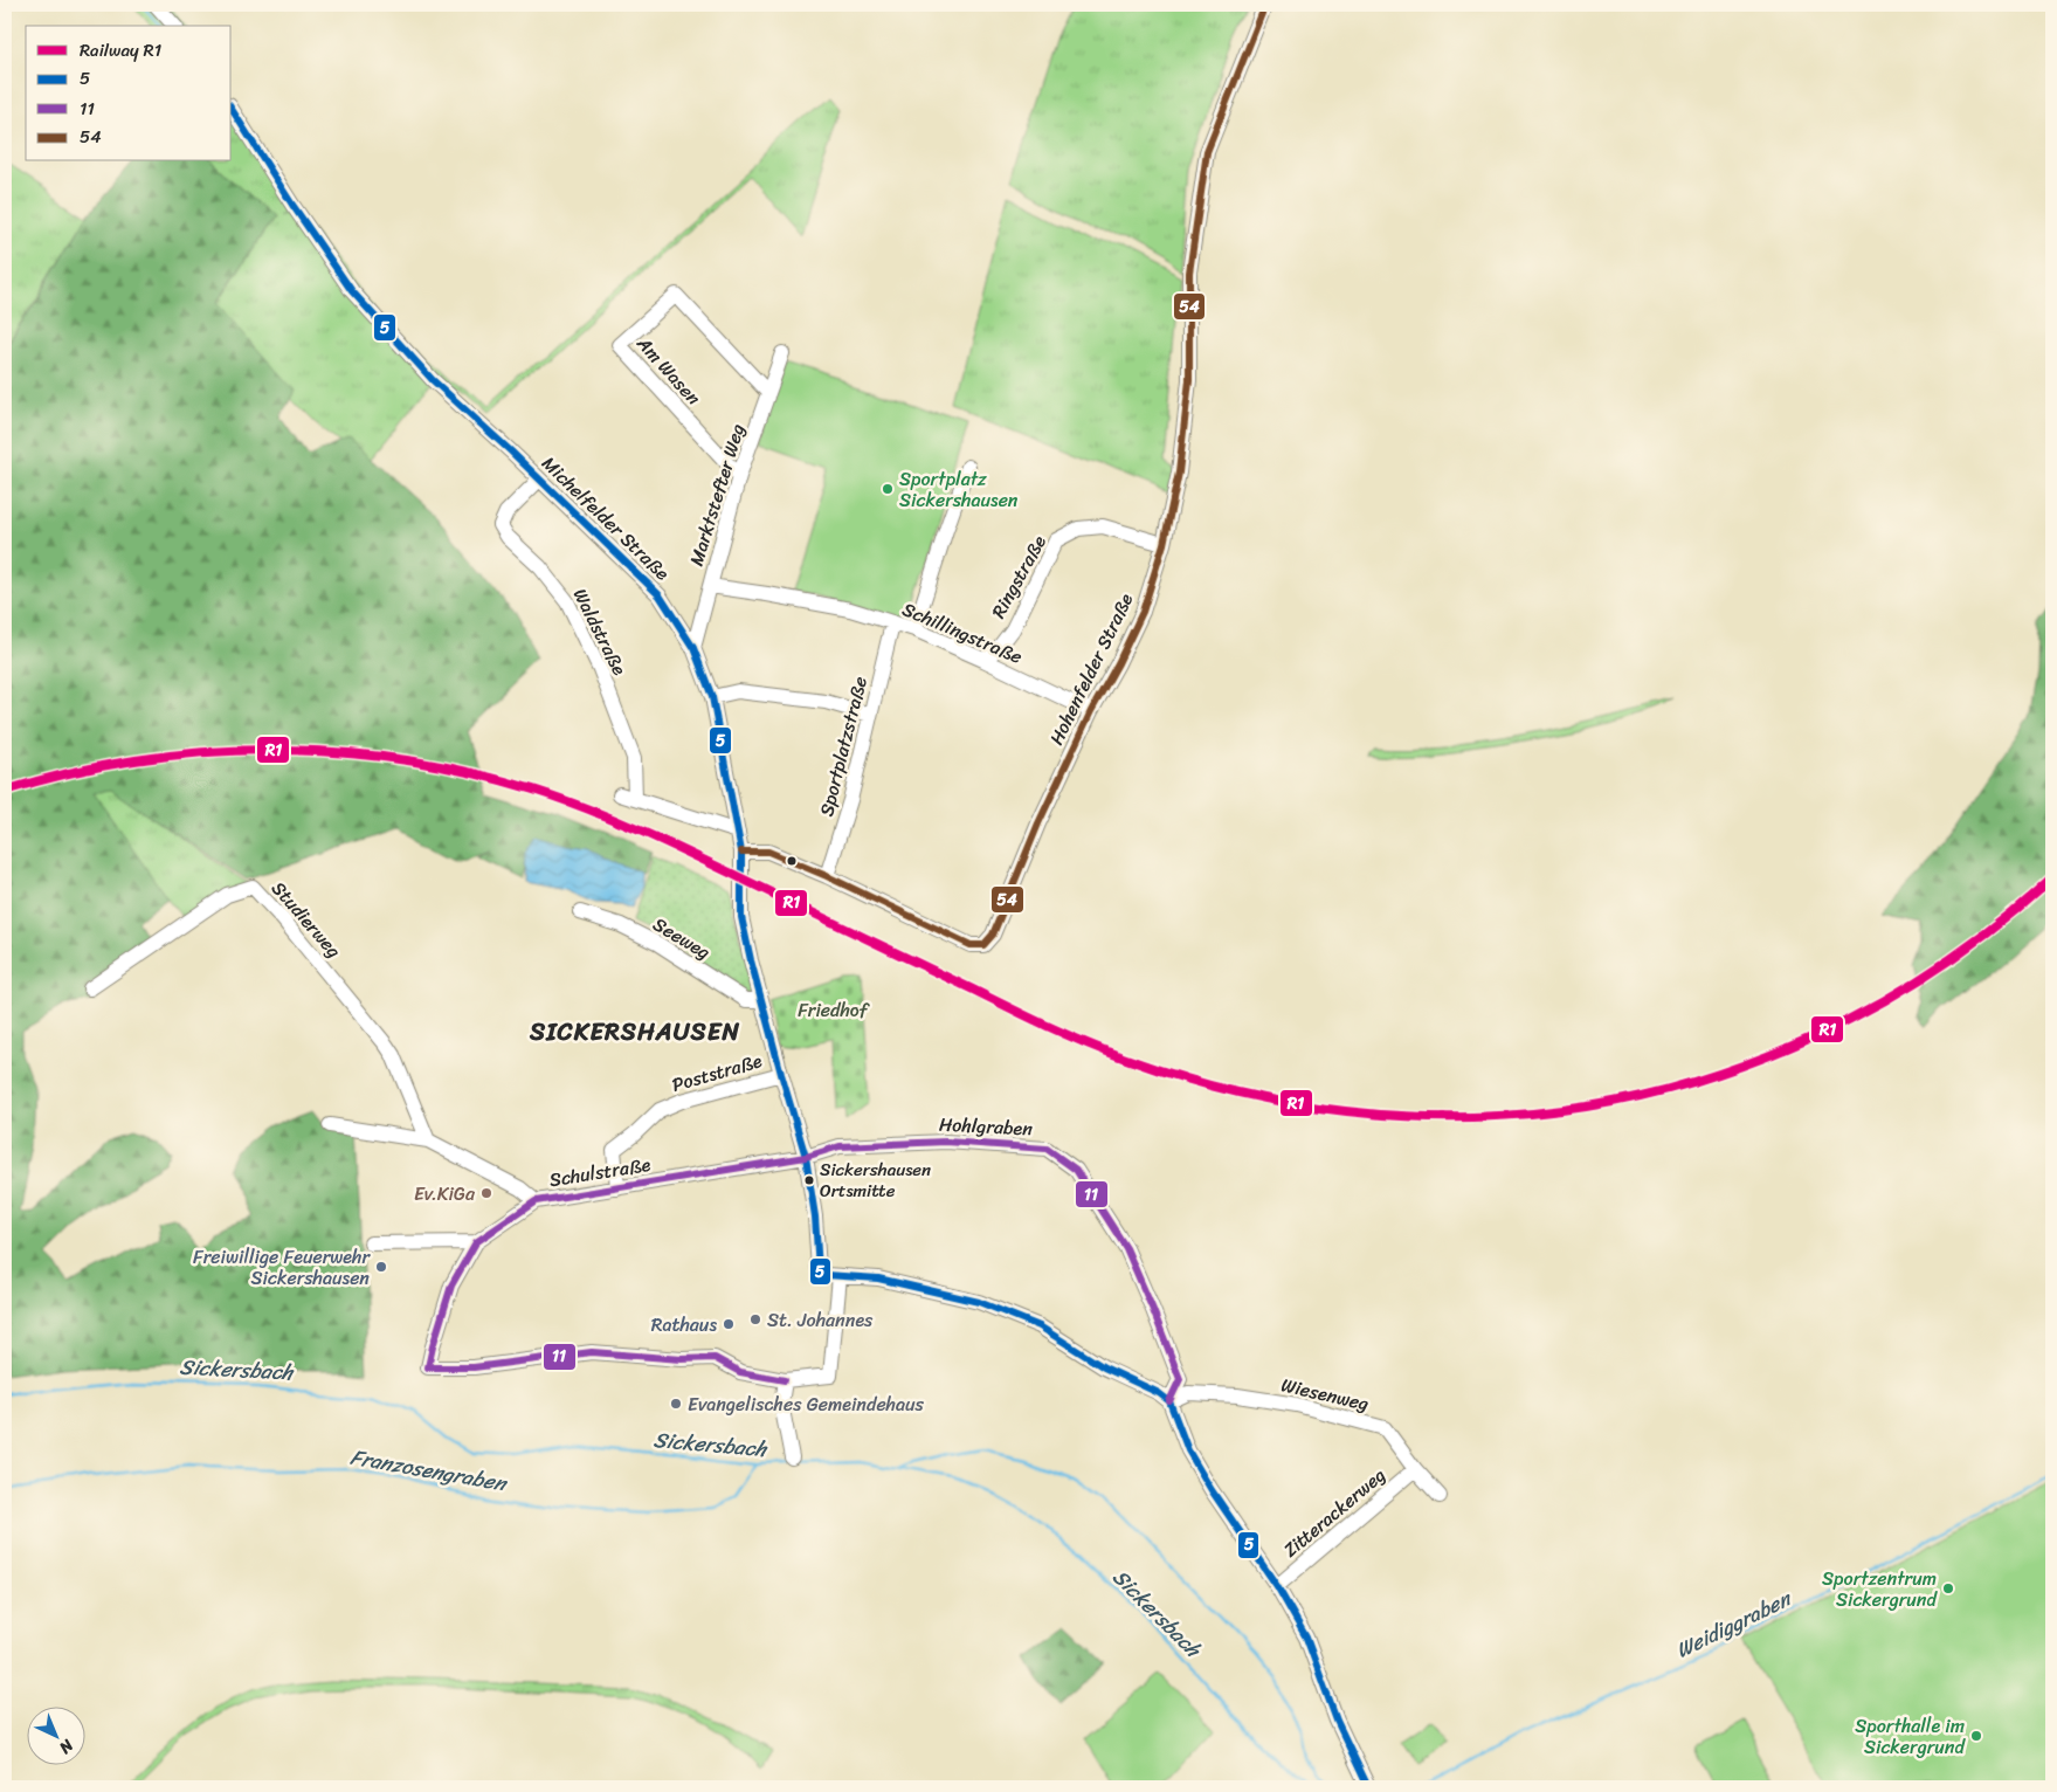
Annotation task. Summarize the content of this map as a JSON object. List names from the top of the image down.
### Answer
{
  "streets": {
    "street": [
      "Am Wasen",
      "Marktstefter Weg",
      "Michelfelder Straße",
      "Ringstraße",
      "Waldstraße",
      "Schillingstraße",
      "Hohenfelder Straße",
      "Sportplatzstraße",
      "Studierweg",
      "Seeweg",
      "Poststraße",
      "Hohlgraben",
      "Schulstraße",
      "Wiesenweg",
      "Zitterackerweg"
    ]
  },
  "crossings": [
    ["Am Wasen", "Marktstefter Weg"],
    ["Marktstefter Weg", "Michelfelder Straße"],
    ["Marktstefter Weg", "Schillingstraße"],
    ["Michelfelder Straße", "Waldstraße"],
    ["Michelfelder Straße", "Hohenfelder Straße"],
    ["Michelfelder Straße", "Seeweg"],
    ["Michelfelder Straße", "Poststraße"],
    ["Michelfelder Straße", "Hohlgraben"],
    ["Michelfelder Straße", "Schulstraße"],
    ["Ringstraße", "Schillingstraße"],
    ["Ringstraße", "Hohenfelder Straße"],
    ["Schillingstraße", "Hohenfelder Straße"],
    ["Schillingstraße", "Sportplatzstraße"],
    ["Hohenfelder Straße", "Sportplatzstraße"],
    ["Poststraße", "Schulstraße"],
    ["Hohlgraben", "Schulstraße"],
    ["Hohlgraben", "Wiesenweg"],
    ["Wiesenweg", "Zitterackerweg"]
  ],
  "districts": ["SICKERSHAUSEN"],
  "water": ["Sickersbach", "Franzosengraben", "Weidiggraben"],
  "parks": ["Friedhof"],
  "places": [
    "Sportplatz Sickershausen",
    "Sickershausen Ortsmitte",
    "Ev.KiGa",
    "Freiwillige Feuerwehr Sickershausen",
    "St. Johannes",
    "Rathaus",
    "Evangelisches Gemeindehaus",
    "Sportzentrum Sickergrund",
    "Sporthalle im Sickergrund"
  ],
  "lines": [
    "transit line 54",
    "transit line 5",
    "rail line R1",
    "transit line 11"
  ],
  "legend": [
    "Railway R1",
    "5",
    "11",
    "54"
  ],
  "north": "bottom right"
}
